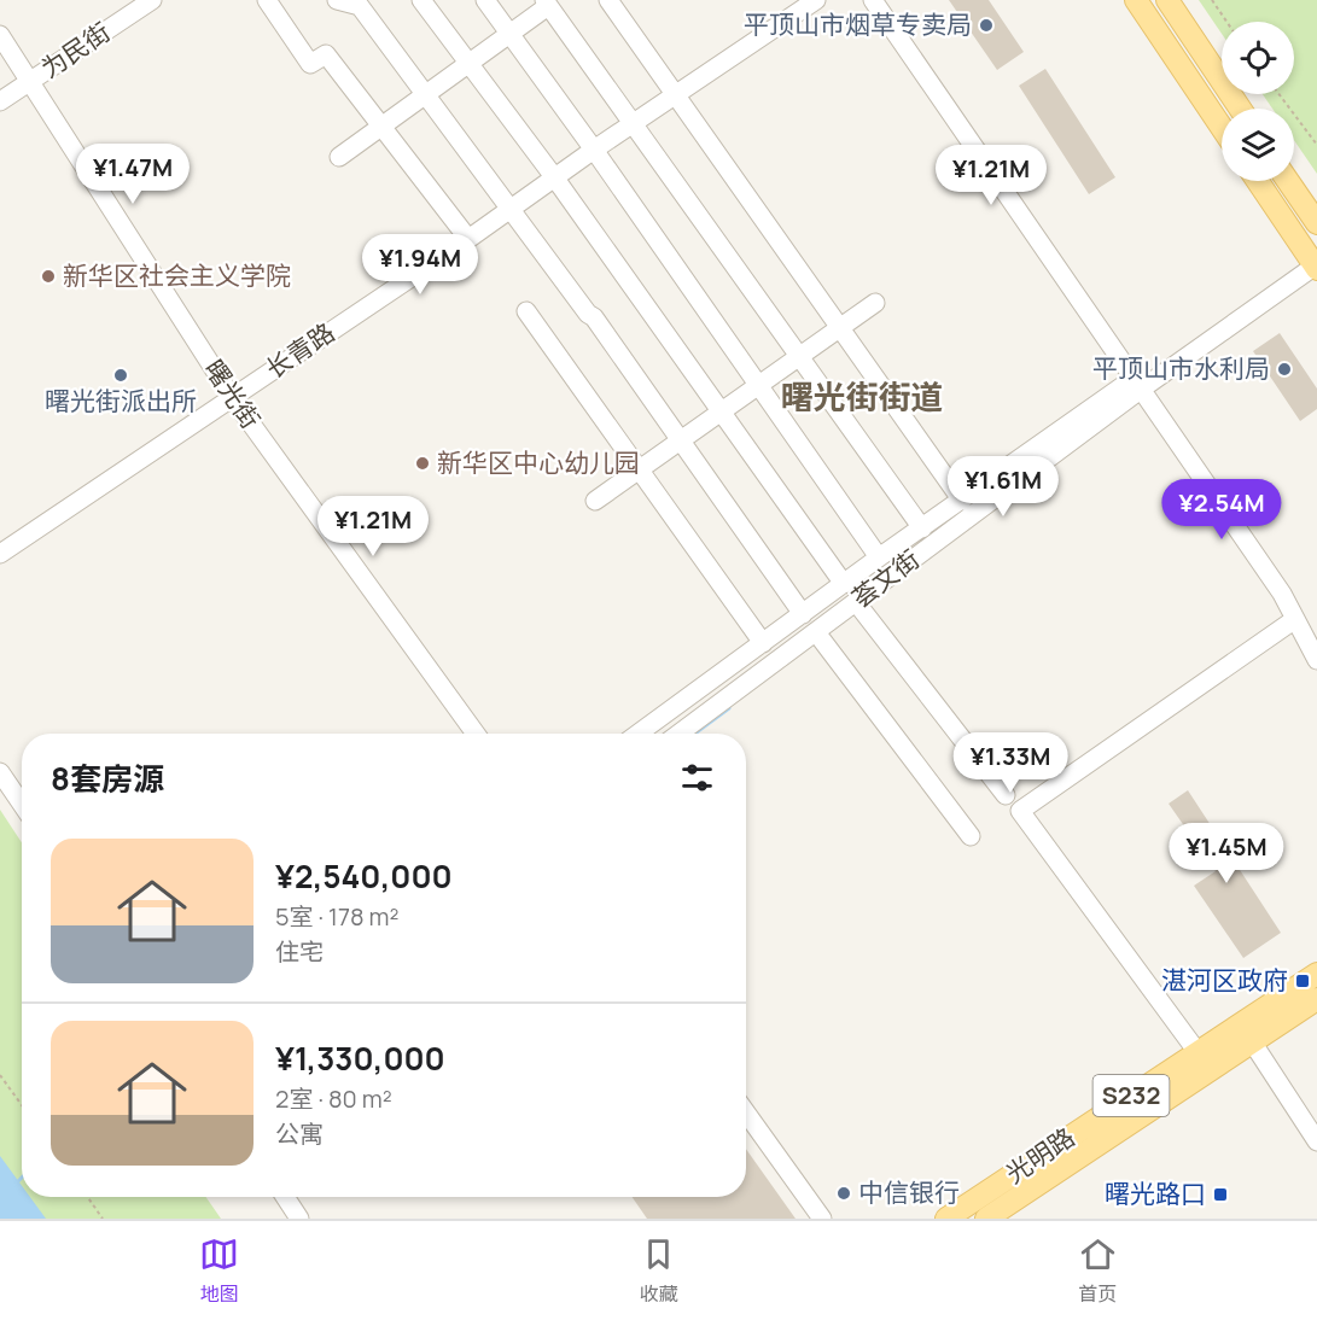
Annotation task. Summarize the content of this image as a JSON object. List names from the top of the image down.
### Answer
{
  "streets": {
    "main road": ["S232", "光明路"],
    "street": [
      "为民街",
      "长青路",
      "曙光街",
      "荟文街"
    ]
  },
  "crossings": [
    ["为民街", "曙光街"],
    ["长青路", "曙光街"]
  ],
  "districts": ["曙光街街道"],
  "places": {
    "other": [
      "平顶山市烟草专卖局",
      "新华区社会主义学院",
      "平顶山市水利局",
      "曙光街派出所",
      "新华区中心幼儿园",
      "中信银行"
    ],
    "transit": ["湛河区政府", "曙光路口"]
  },
  "page": {
    "price": [
      "¥1.47M",
      "¥1.21M",
      "¥1.94M",
      "¥1.61M",
      "¥2.54M",
      "¥1.21M",
      "¥1.33M",
      "¥1.45M"
    ],
    "heading": "8套房源",
    "list": [
      {
        "name": "¥2,540,000",
        "note": "5室 · 178 m² · 住宅"
      },
      {
        "name": "¥1,330,000",
        "note": "2室 · 80 m² · 公寓"
      }
    ],
    "tabs": ["地图", "收藏", "首页"]
  }
}
